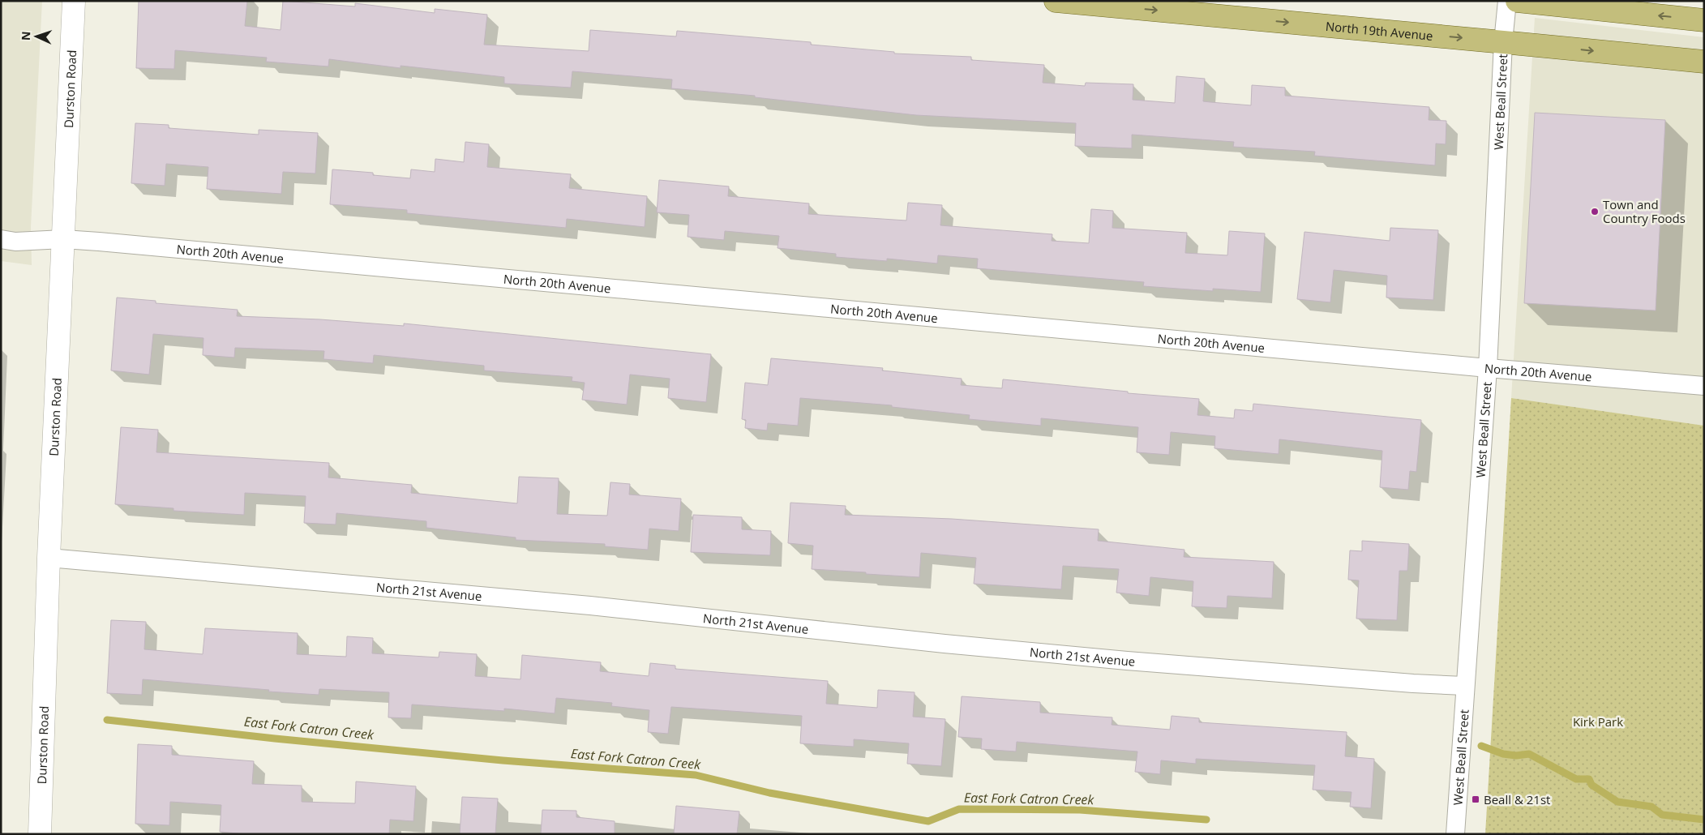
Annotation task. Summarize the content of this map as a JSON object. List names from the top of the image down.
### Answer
{
  "streets": {
    "main road": ["North 19th Avenue", "Durston Road"],
    "street": ["West Beall Street", "North 20th Avenue", "North 21st Avenue"]
  },
  "crossings": [
    ["North 19th Avenue", "West Beall Street"],
    ["Durston Road", "North 20th Avenue"],
    ["Durston Road", "North 21st Avenue"],
    ["West Beall Street", "North 20th Avenue"],
    ["West Beall Street", "North 21st Avenue"]
  ],
  "one_way": ["North 19th Avenue"],
  "water": ["East Fork Catron Creek"],
  "parks": ["Kirk Park"],
  "places": {
    "other": ["Town and Country Foods"],
    "transit": ["Beall & 21st"]
  },
  "north": "left"
}
